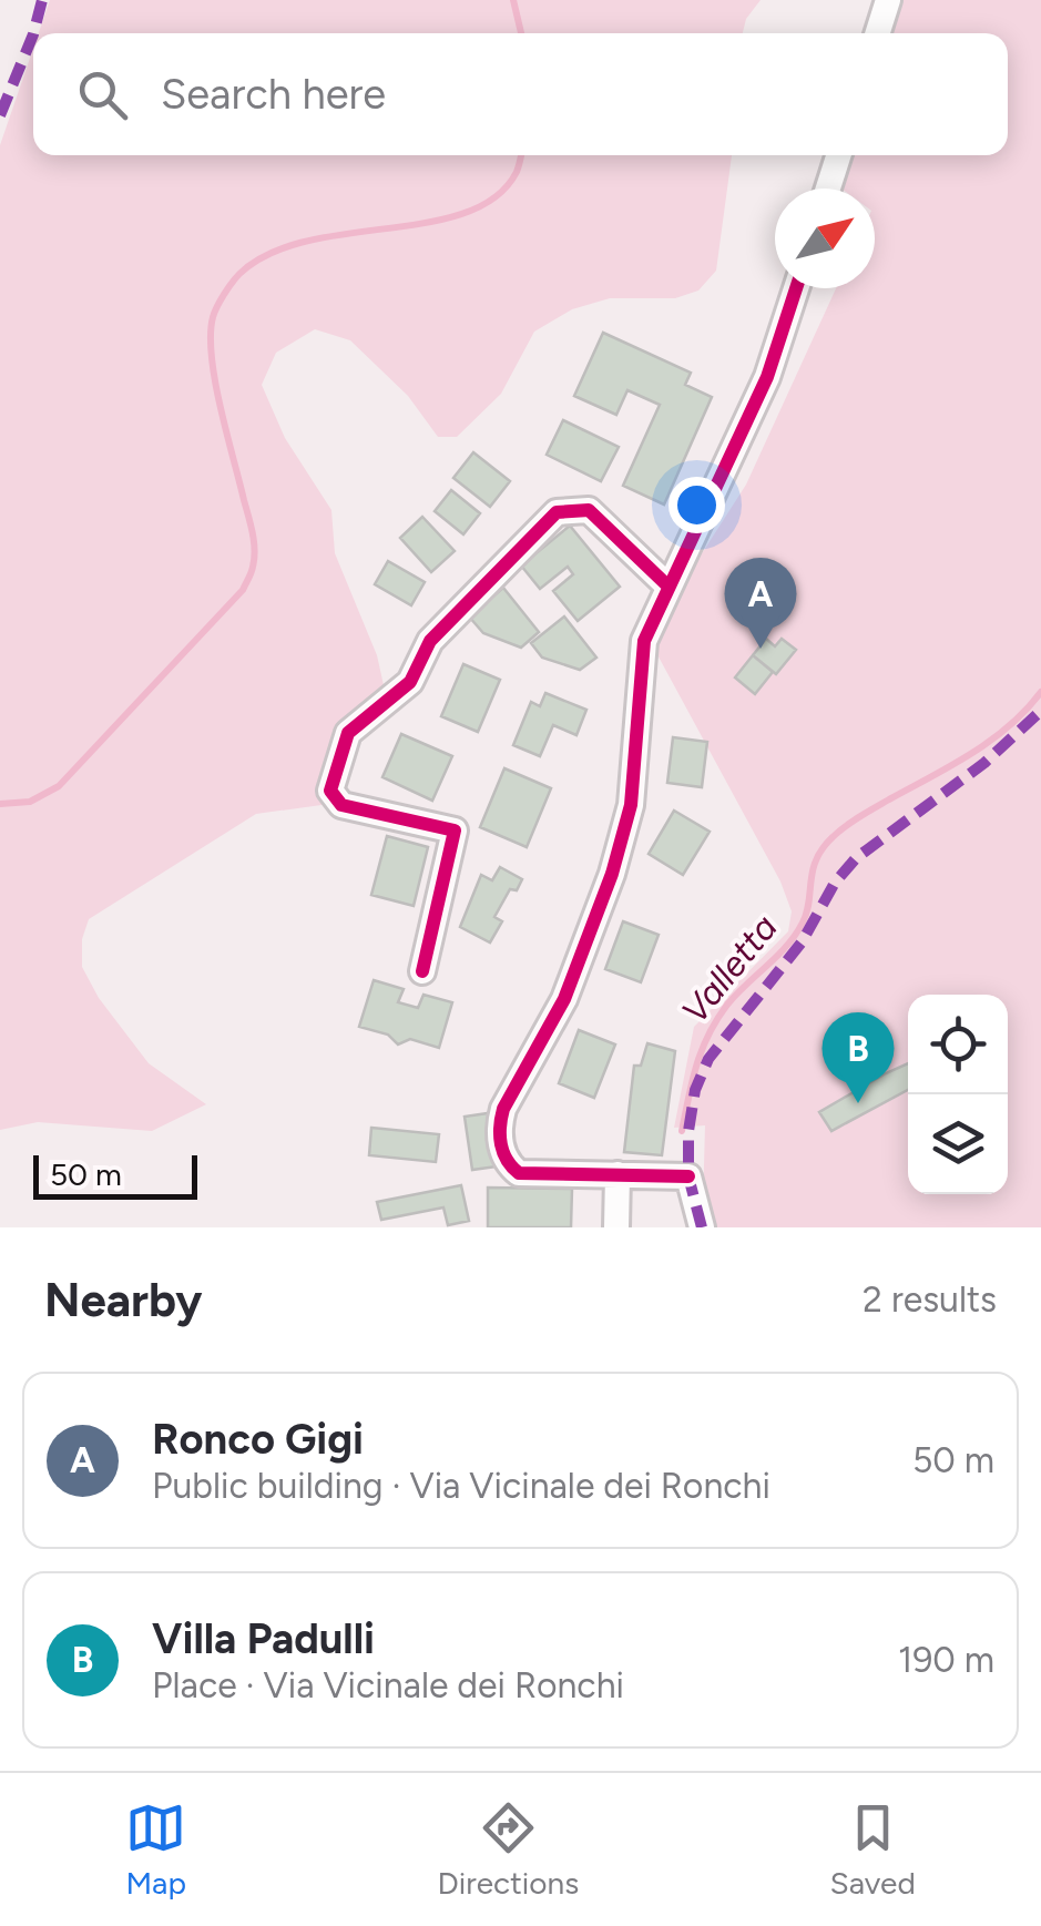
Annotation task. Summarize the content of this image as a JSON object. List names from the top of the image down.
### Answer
{
  "water": ["Valletta"],
  "scale_bar": "50 m",
  "north": "top right",
  "page": {
    "search": "Search here",
    "pins": ["A", "B"],
    "scale": "50 m",
    "heading": ["Nearby", "2 results"],
    "list": [
      {
        "mark": "A",
        "name": "Ronco Gigi",
        "note": "Public building · Via Vicinale dei Ronchi",
        "value": "50 m"
      },
      {
        "mark": "B",
        "name": "Villa Padulli",
        "note": "Place · Via Vicinale dei Ronchi",
        "value": "190 m"
      }
    ],
    "nav": ["Map", "Directions", "Saved"]
  }
}
